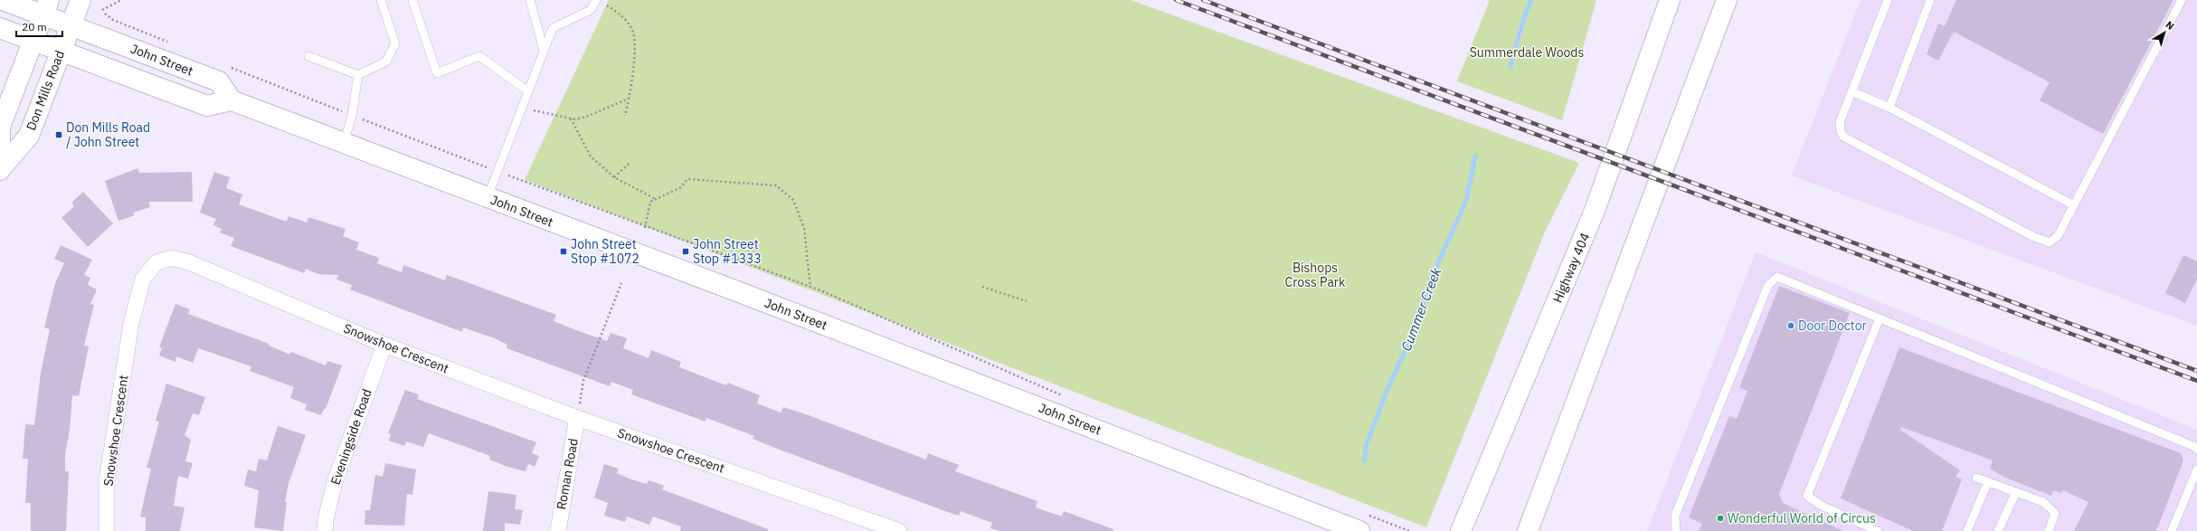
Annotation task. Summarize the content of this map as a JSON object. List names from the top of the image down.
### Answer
{
  "streets": {
    "main road": ["John Street", "Don Mills Road", "Highway 404"],
    "street": ["Snowshoe Crescent", "Eveningside Road", "Roman Road"]
  },
  "crossings": [
    ["John Street", "Don Mills Road"],
    ["Snowshoe Crescent", "Eveningside Road"],
    ["Snowshoe Crescent", "Roman Road"]
  ],
  "water": ["Cummer Creek"],
  "parks": ["Summerdale Woods", "Bishops Cross Park"],
  "places": {
    "transit": ["Don Mills Road / John Street", "John Street Stop #1072", "John Street Stop #1333"],
    "other": ["Door Doctor", "Wonderful World of Circus"]
  },
  "scale_bar": "20 m",
  "north": "top right"
}
